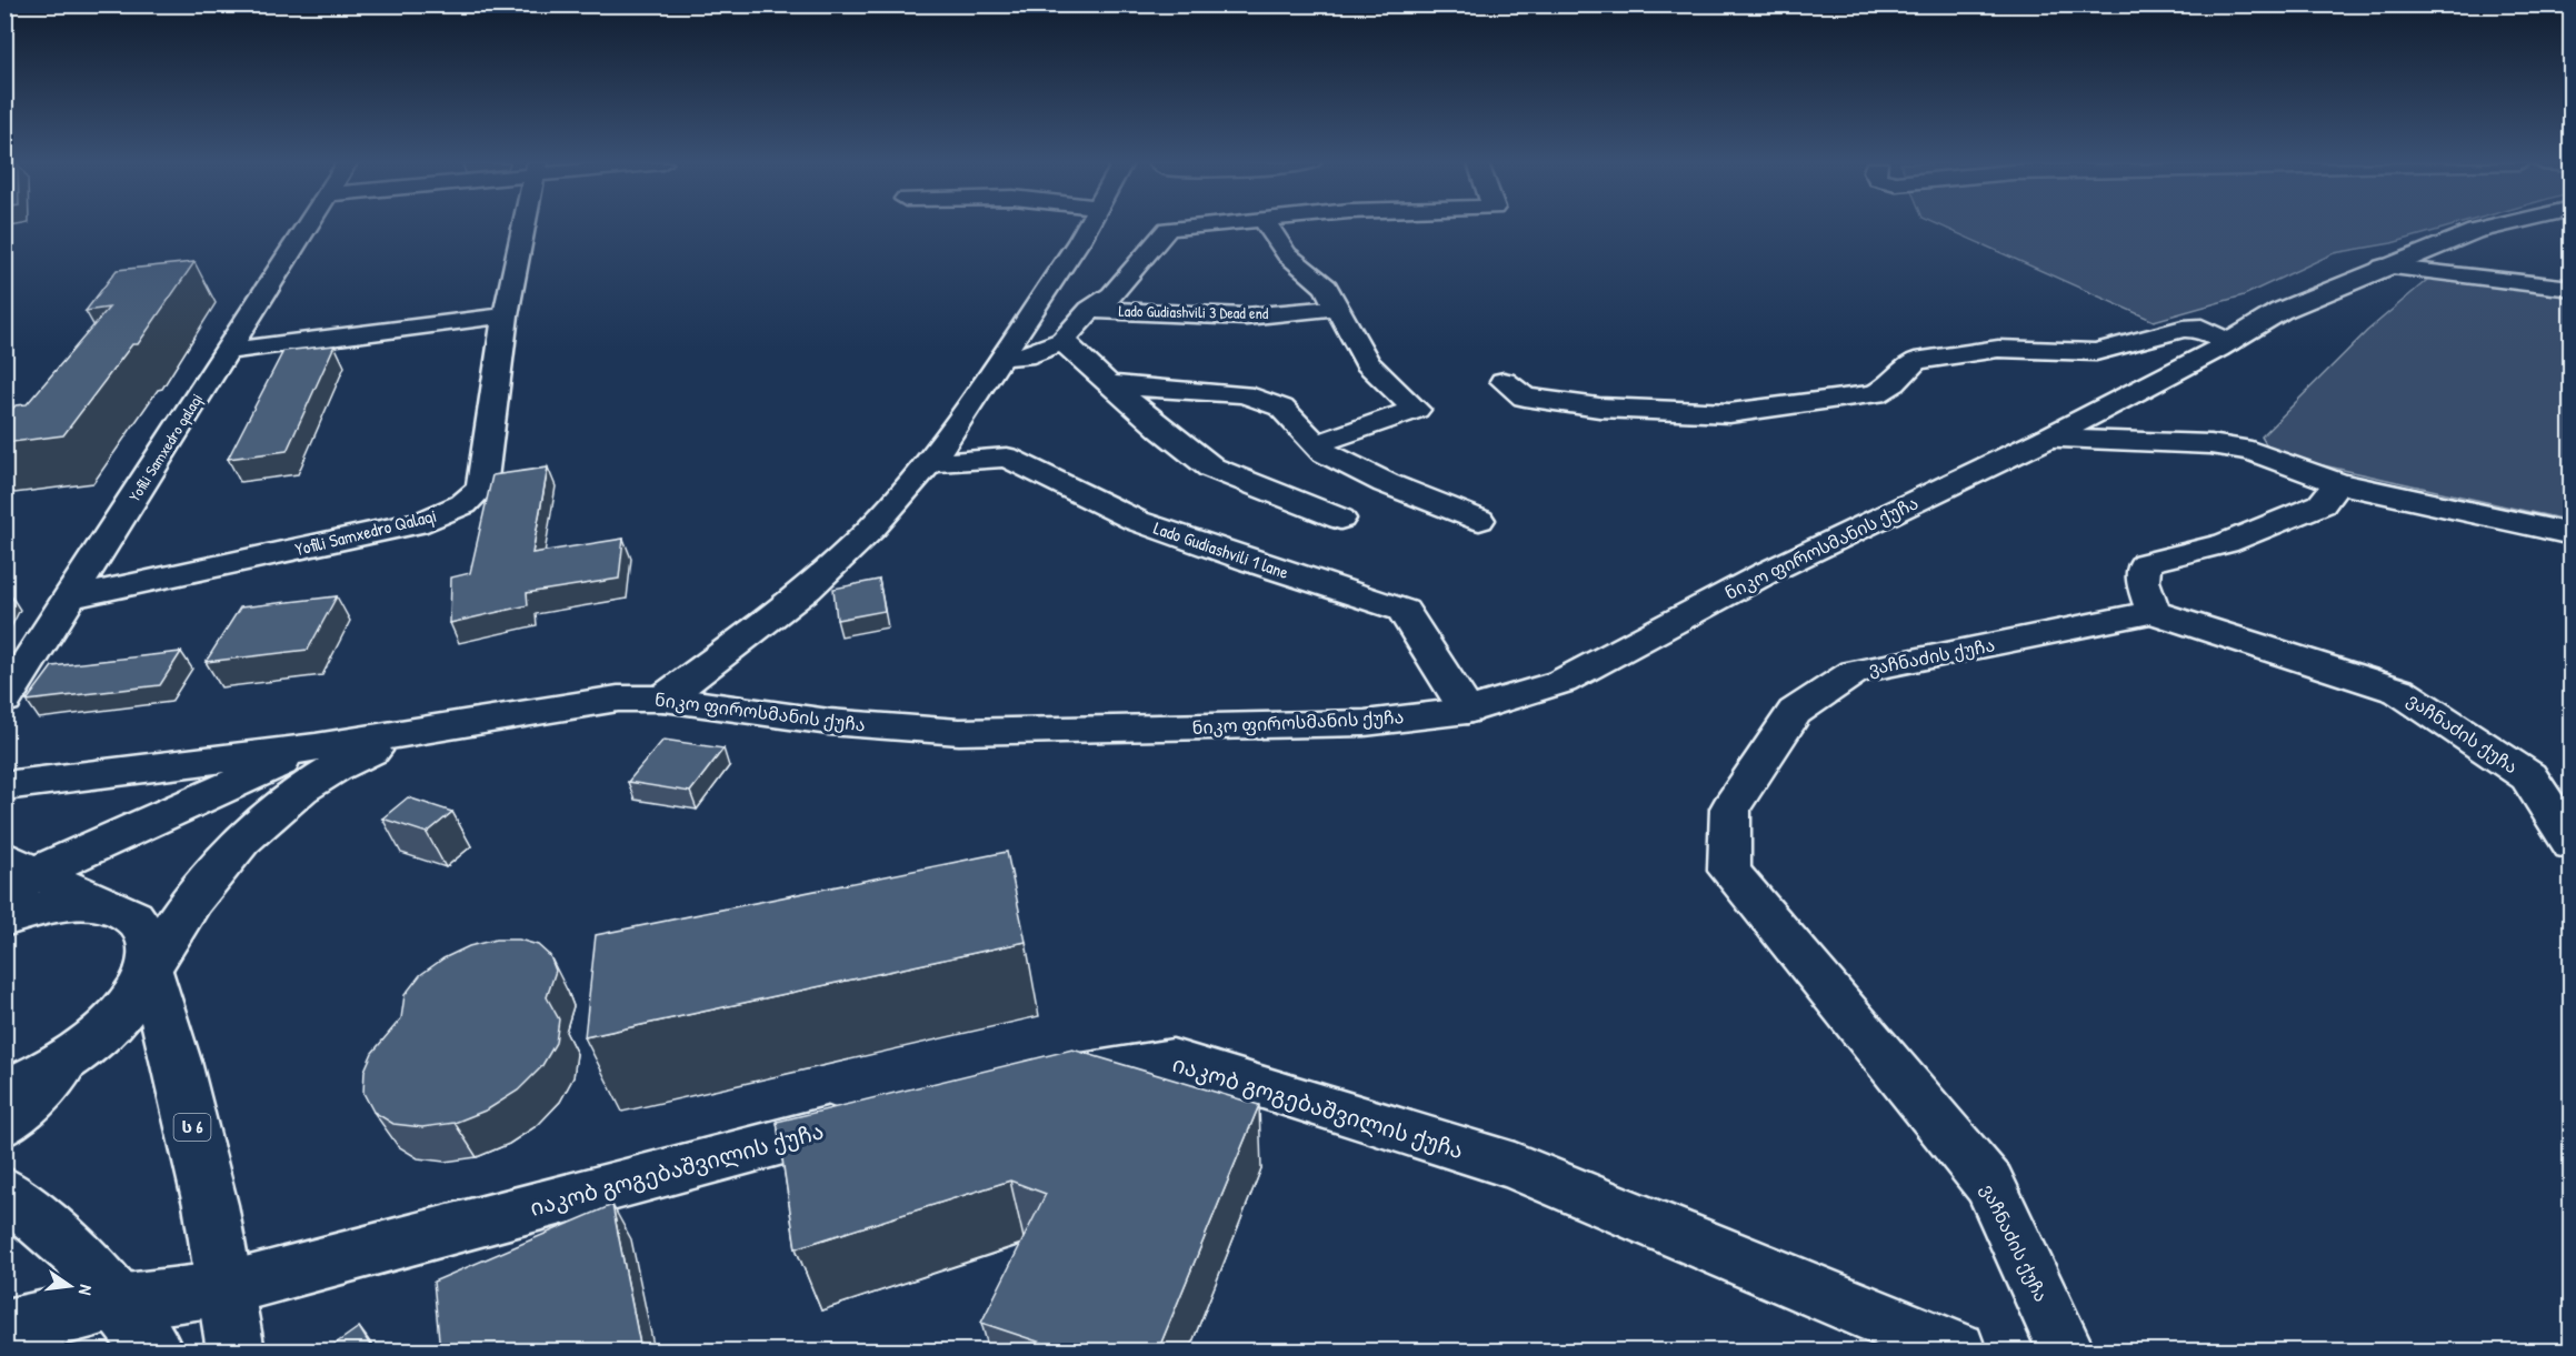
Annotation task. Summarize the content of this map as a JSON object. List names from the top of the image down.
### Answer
{
  "streets": {
    "main road": [
      "Lado Gudiashvili 3 Dead end",
      "Yofili Samxedro qalaqi",
      "Yofili Samxedro Qalaqi",
      "ნიკო ფიროსმანის ქუჩა",
      "Lado Gudiashvili 1 lane",
      "ვაჩნაძის ქუჩა",
      "იაკობ გოგებაშვილის ქუჩა",
      "ს 6"
    ]
  },
  "crossings": [
    ["Yofili Samxedro qalaqi", "Yofili Samxedro Qalaqi"],
    ["ნიკო ფიროსმანის ქუჩა", "Lado Gudiashvili 1 lane"],
    ["იაკობ გოგებაშვილის ქუჩა", "ს 6"]
  ],
  "north": "right"
}
